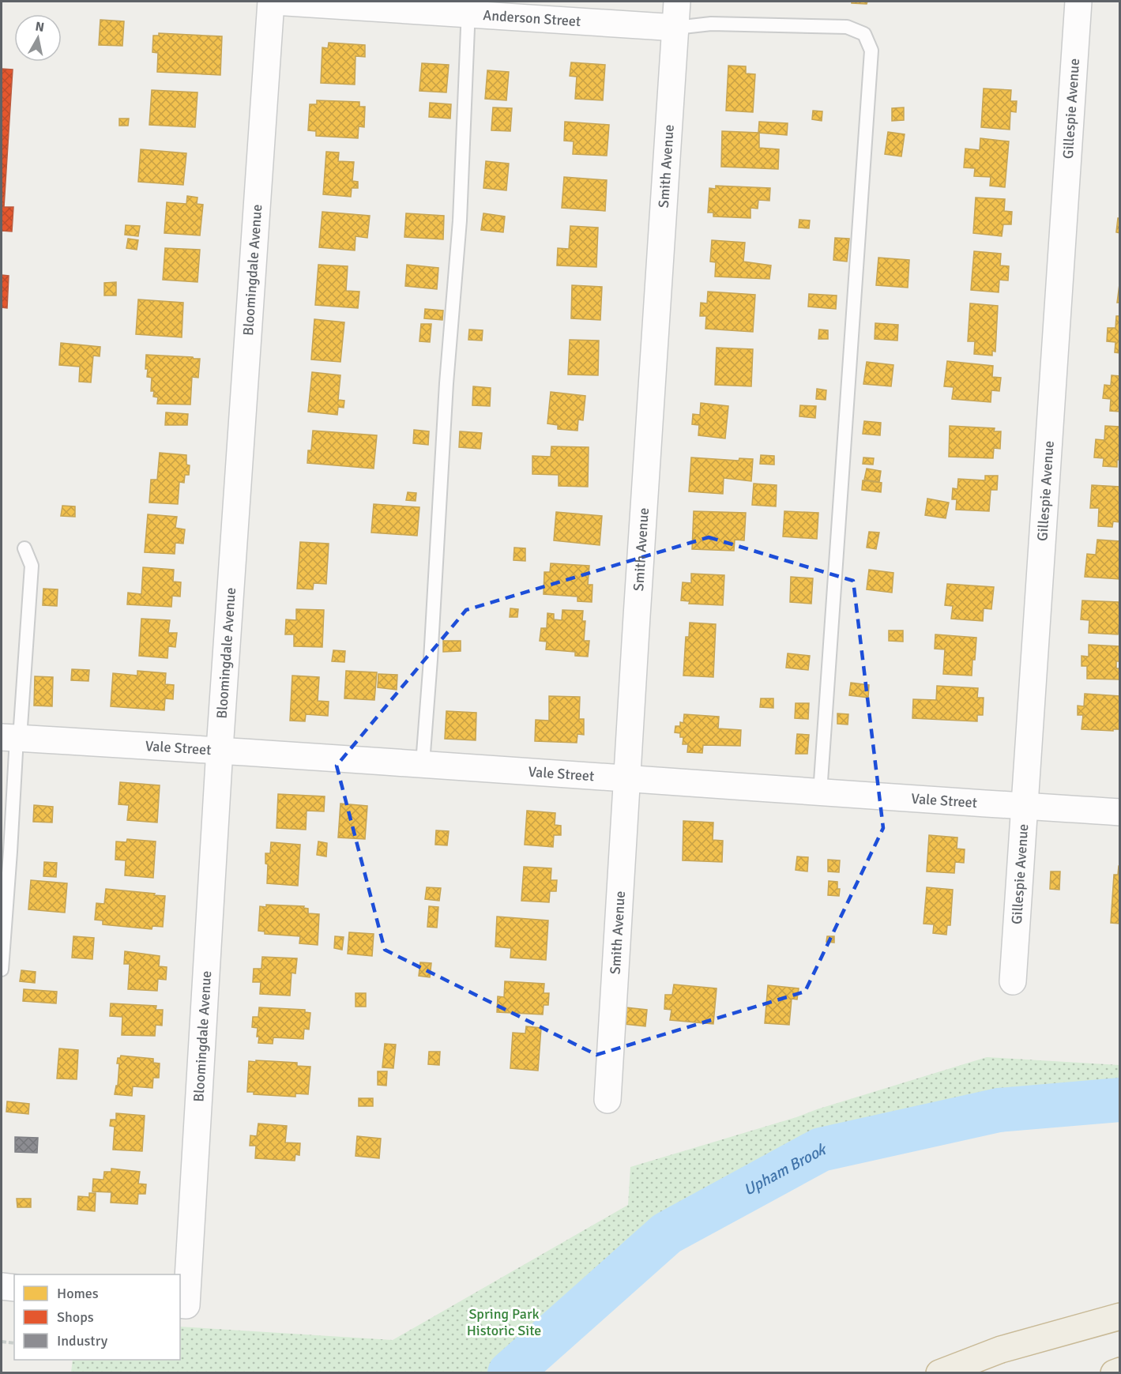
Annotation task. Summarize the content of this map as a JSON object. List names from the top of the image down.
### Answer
{
  "streets": {
    "street": [
      "Anderson Street",
      "Gillespie Avenue",
      "Smith Avenue",
      "Bloomingdale Avenue",
      "Vale Street"
    ]
  },
  "crossings": [
    ["Anderson Street", "Smith Avenue"],
    ["Anderson Street", "Bloomingdale Avenue"],
    ["Gillespie Avenue", "Vale Street"],
    ["Smith Avenue", "Vale Street"],
    ["Bloomingdale Avenue", "Vale Street"]
  ],
  "water": ["Upham Brook"],
  "parks": ["Spring Park Historic Site"],
  "legend": ["Homes", "Shops", "Industry"],
  "north": "top"
}
